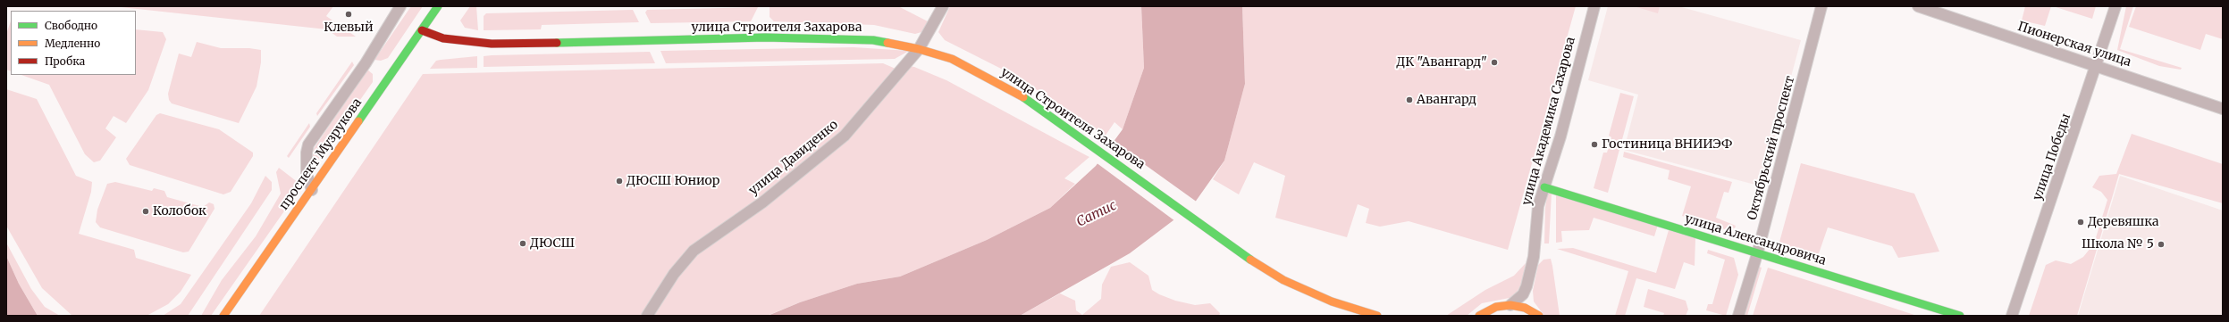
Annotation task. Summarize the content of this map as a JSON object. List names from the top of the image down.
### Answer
{
  "streets": {
    "street": [
      "улица Строителя Захарова",
      "Пионерская улица",
      "улица Академика Сахарова",
      "Октябрьский проспект",
      "проспект Музрукова",
      "улица Победы",
      "улица Давиденко",
      "улица Александровича"
    ]
  },
  "crossings": [
    ["улица Строителя Захарова", "проспект Музрукова"],
    ["улица Строителя Захарова", "улица Давиденко"],
    ["Пионерская улица", "улица Победы"],
    ["улица Академика Сахарова", "улица Александровича"],
    ["Октябрьский проспект", "улица Александровича"]
  ],
  "water": ["Сатис"],
  "places": [
    "Клевый",
    "ДК \"Авангард\"",
    "Авангард",
    "Гостиница ВНИИЭФ",
    "ДЮСШ Юниор",
    "Колобок",
    "Деревяшка",
    "ДЮСШ",
    "Школа № 5"
  ],
  "legend": ["Свободно", "Медленно", "Пробка"]
}
